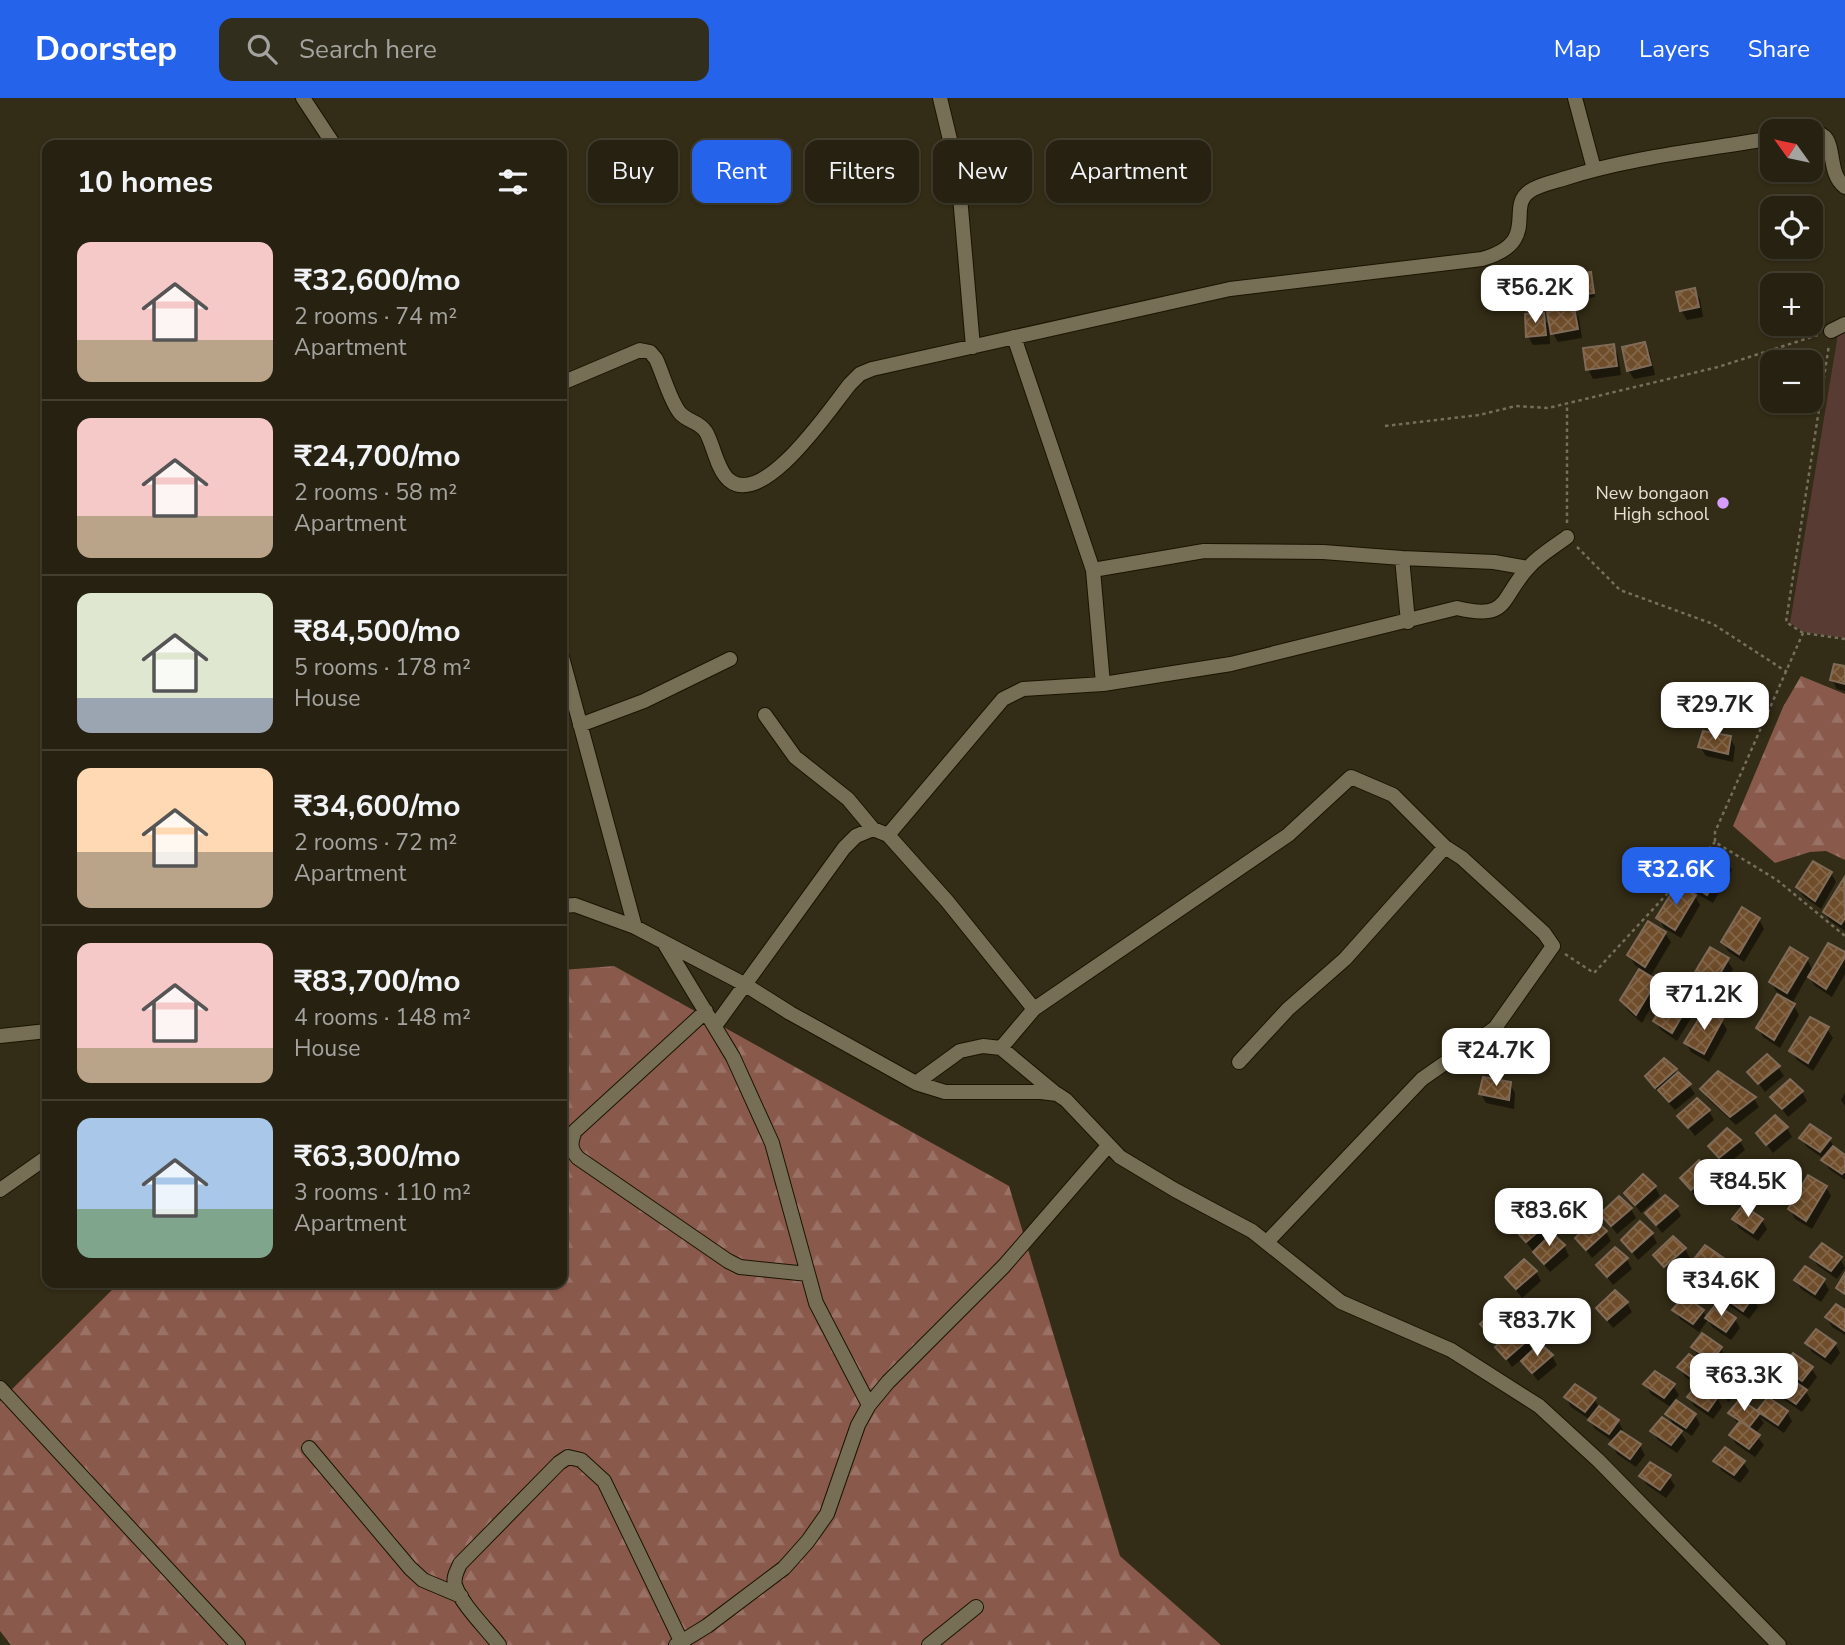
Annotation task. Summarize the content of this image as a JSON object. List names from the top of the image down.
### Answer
{
  "places": ["New bongaon High school"],
  "north": "top left",
  "page": {
    "header": "Doorstep",
    "search": "Search here",
    "nav": ["Map", "Layers", "Share"],
    "map_buttons": ["+", "−"],
    "chip": [
      "Buy",
      "Rent",
      "Filters",
      "New",
      "Apartment"
    ],
    "heading": "10 homes",
    "list": [
      {
        "name": "₹32,600/mo",
        "note": "2 rooms · 74 m² · Apartment"
      },
      {
        "name": "₹24,700/mo",
        "note": "2 rooms · 58 m² · Apartment"
      },
      {
        "name": "₹84,500/mo",
        "note": "5 rooms · 178 m² · House"
      },
      {
        "name": "₹34,600/mo",
        "note": "2 rooms · 72 m² · Apartment"
      },
      {
        "name": "₹83,700/mo",
        "note": "4 rooms · 148 m² · House"
      },
      {
        "name": "₹63,300/mo",
        "note": "3 rooms · 110 m² · Apartment"
      }
    ],
    "price": [
      "₹56.2K",
      "₹29.7K",
      "₹32.6K",
      "₹71.2K",
      "₹24.7K",
      "₹84.5K",
      "₹83.6K",
      "₹34.6K",
      "₹83.7K",
      "₹63.3K"
    ]
  }
}
